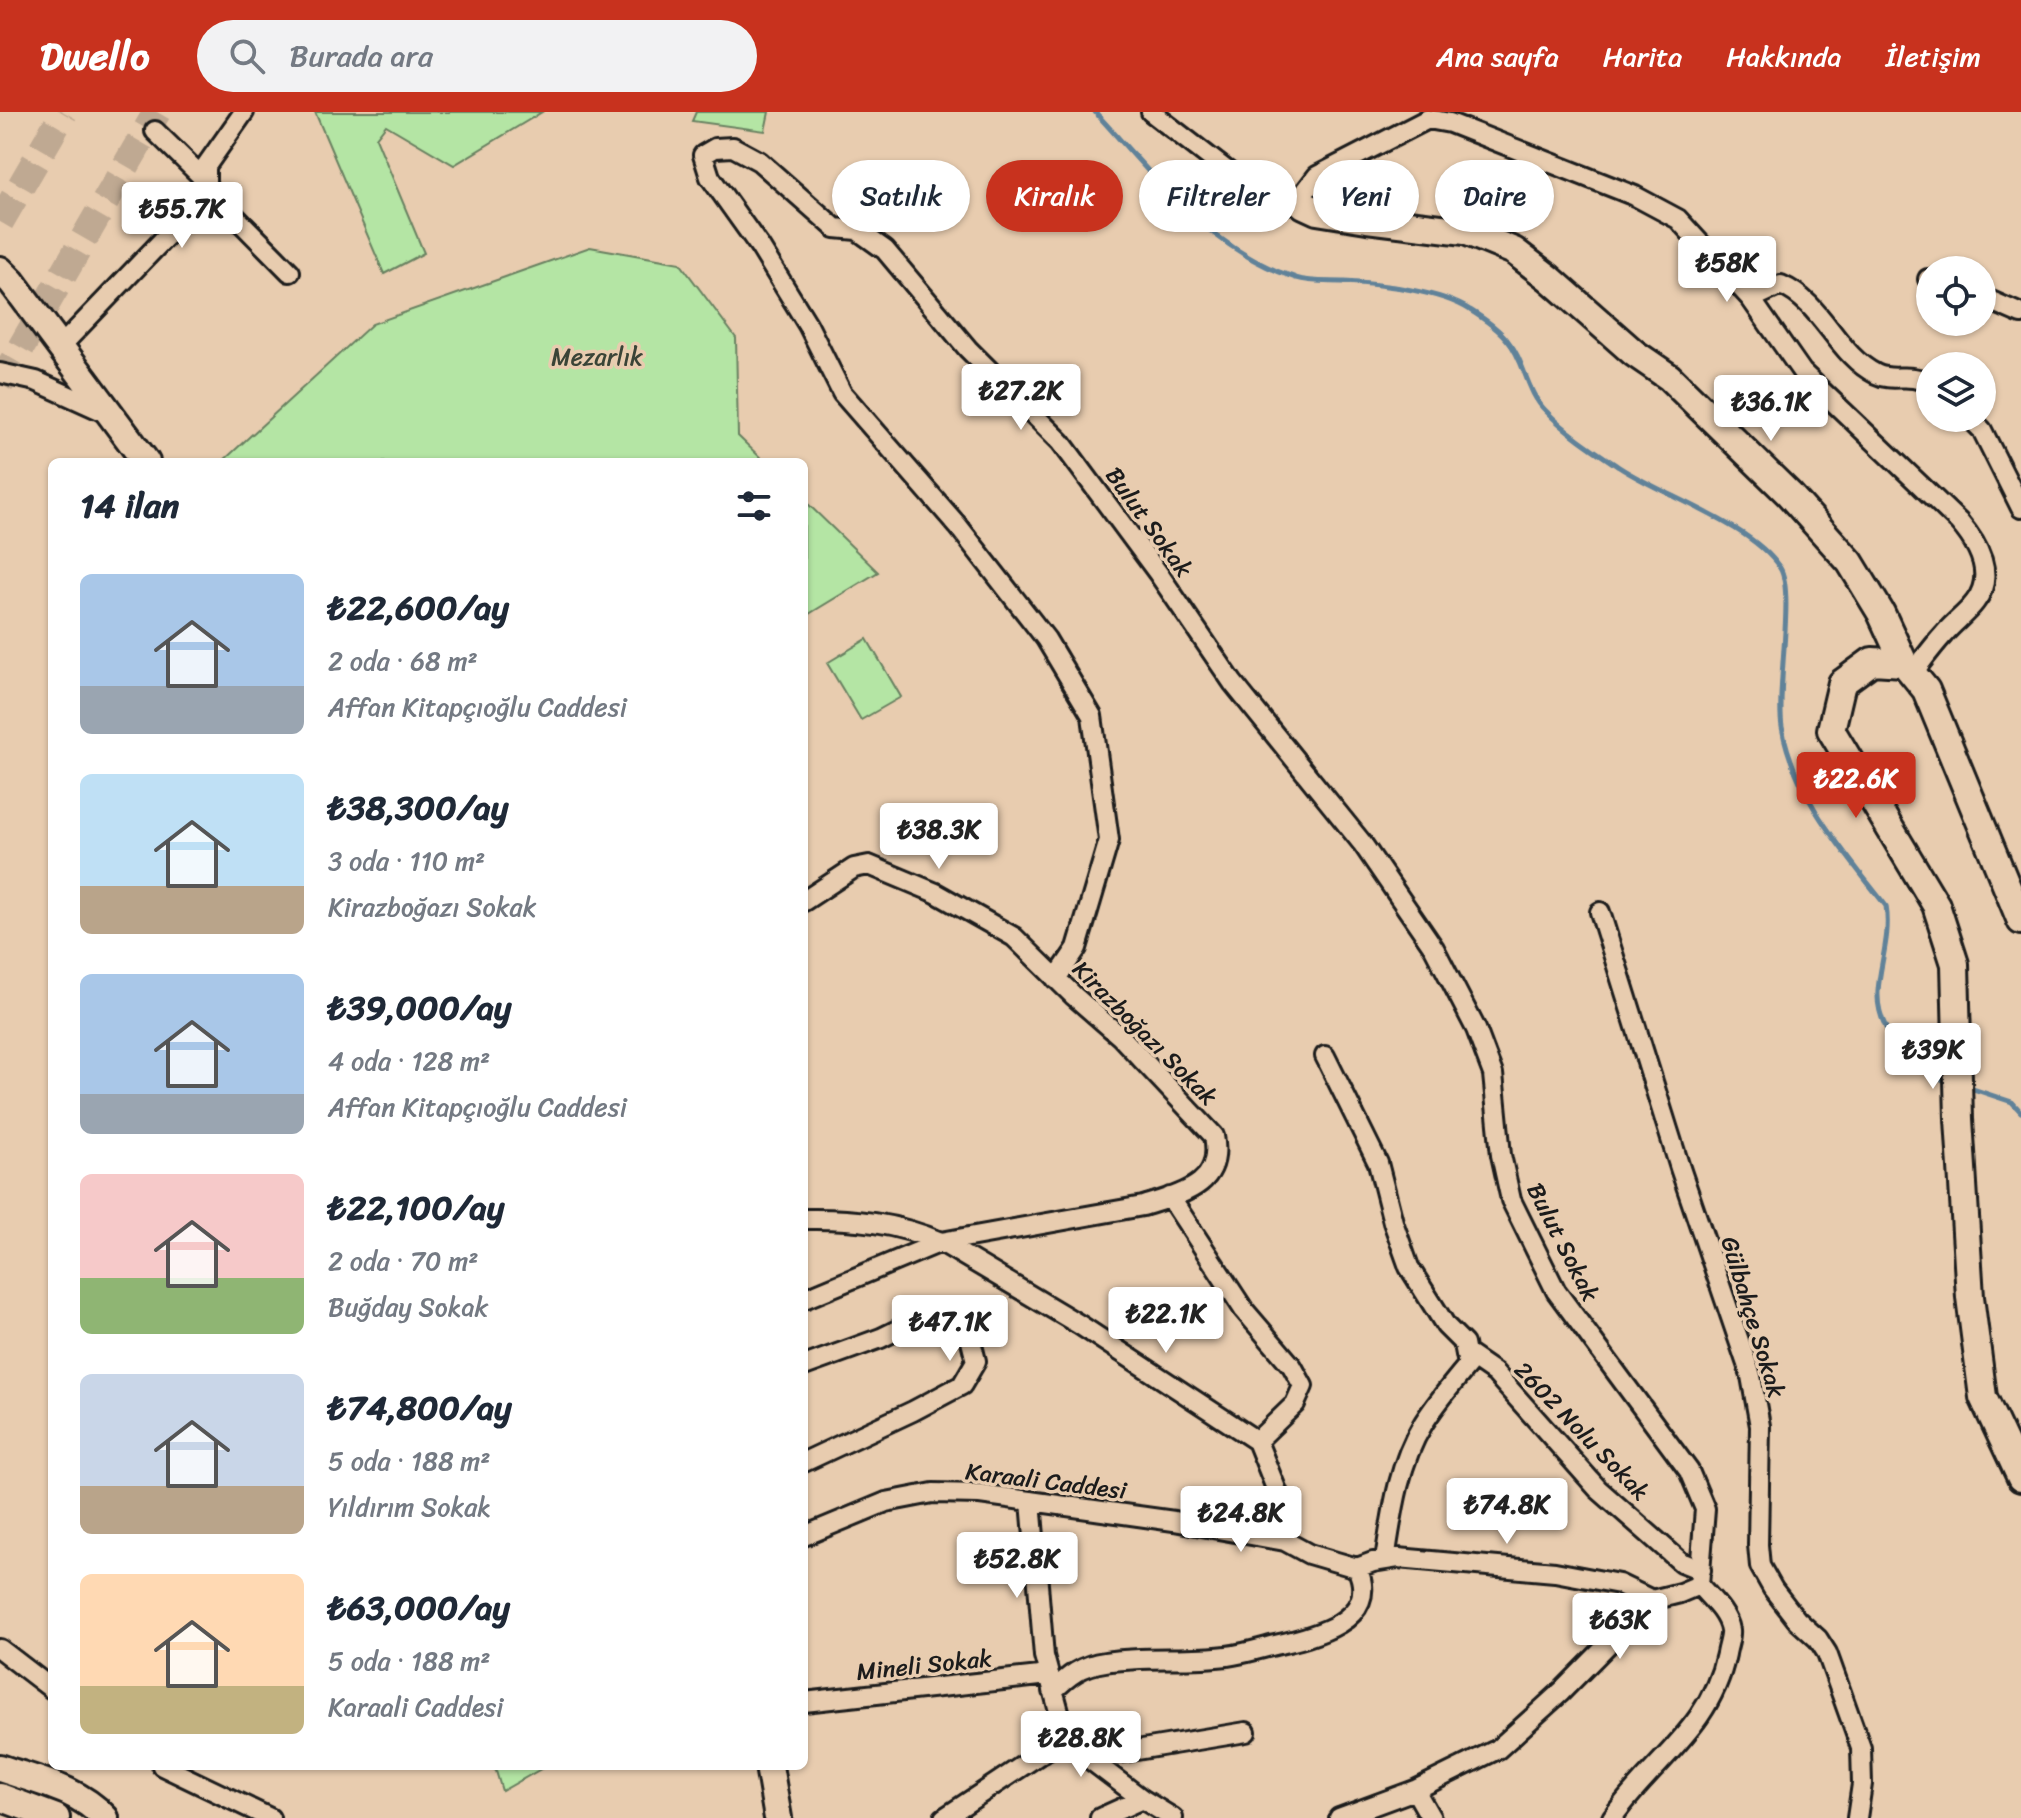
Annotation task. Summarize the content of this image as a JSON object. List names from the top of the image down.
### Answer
{
  "streets": {
    "street": [
      "Bulut Sokak",
      "Kirazboğazı Sokak",
      "Gülbahçe Sokak",
      "2602 Nolu Sokak",
      "Karaali Caddesi",
      "Mineli Sokak"
    ]
  },
  "crossings": [
    ["Bulut Sokak", "Kirazboğazı Sokak"],
    ["Bulut Sokak", "2602 Nolu Sokak"]
  ],
  "parks": ["Mezarlık"],
  "page": {
    "header": "Dwello",
    "search": "Burada ara",
    "nav": [
      "Ana sayfa",
      "Harita",
      "Hakkında",
      "İletişim"
    ],
    "chip": [
      "Satılık",
      "Kiralık",
      "Filtreler",
      "Yeni",
      "Daire"
    ],
    "price": [
      "₺55.7K",
      "₺58K",
      "₺27.2K",
      "₺36.1K",
      "₺22.6K",
      "₺38.3K",
      "₺39K",
      "₺22.1K",
      "₺47.1K",
      "₺74.8K",
      "₺24.8K",
      "₺52.8K",
      "₺63K",
      "₺28.8K"
    ],
    "heading": "14 ilan",
    "list": [
      {
        "name": "₺22,600/ay",
        "note": "2 oda · 68 m² · Affan Kitapçıoğlu Caddesi"
      },
      {
        "name": "₺38,300/ay",
        "note": "3 oda · 110 m² · Kirazboğazı Sokak"
      },
      {
        "name": "₺39,000/ay",
        "note": "4 oda · 128 m² · Affan Kitapçıoğlu Caddesi"
      },
      {
        "name": "₺22,100/ay",
        "note": "2 oda · 70 m² · Buğday Sokak"
      },
      {
        "name": "₺74,800/ay",
        "note": "5 oda · 188 m² · Yıldırım Sokak"
      },
      {
        "name": "₺63,000/ay",
        "note": "5 oda · 188 m² · Karaali Caddesi"
      }
    ]
  }
}
